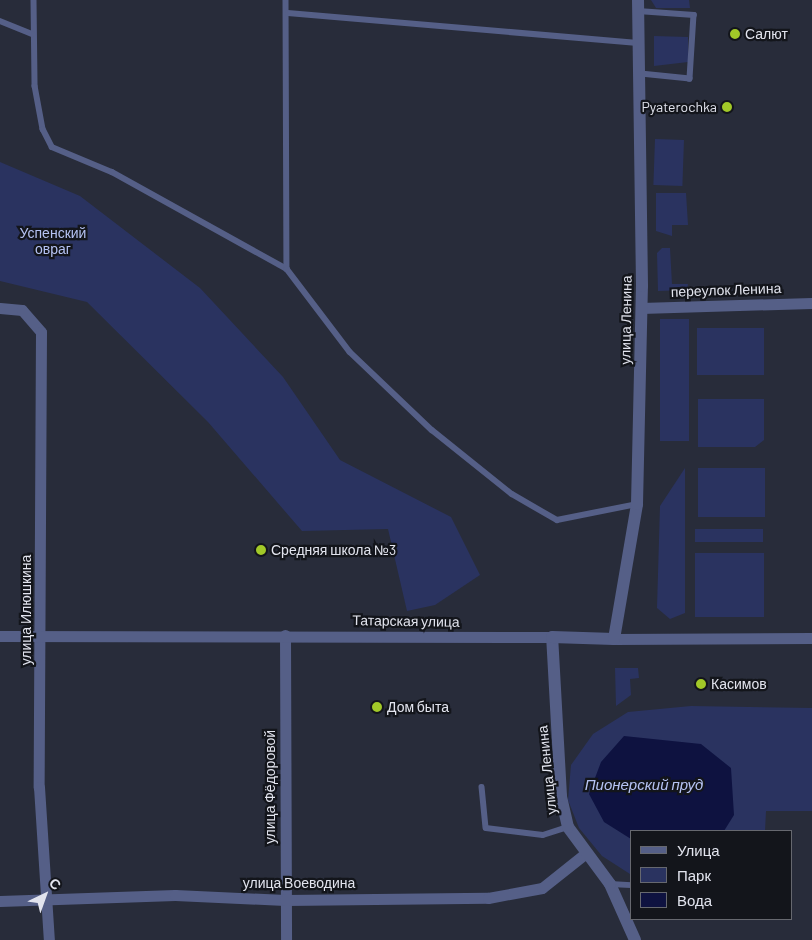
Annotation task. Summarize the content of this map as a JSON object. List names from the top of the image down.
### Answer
{
  "streets": {
    "street": [
      "переулок Ленина",
      "улица Ленина",
      "улица Илюшкина",
      "Татарская улица",
      "улица Фёдоровой",
      "улица Воеводина"
    ]
  },
  "crossings": [
    ["переулок Ленина", "улица Ленина"],
    ["улица Ленина", "Татарская улица"],
    ["улица Ленина", "улица Воеводина"],
    ["улица Илюшкина", "Татарская улица"],
    ["улица Илюшкина", "улица Воеводина"],
    ["Татарская улица", "улица Фёдоровой"],
    ["улица Фёдоровой", "улица Воеводина"]
  ],
  "water": ["Пионерский пруд"],
  "parks": ["Успенский овраг"],
  "places": [
    "Салют",
    "Pyaterochka",
    "Средняя школа №3",
    "Касимов",
    "Дом быта"
  ],
  "legend": ["Улица", "Парк", "Вода"],
  "north": "top right"
}
